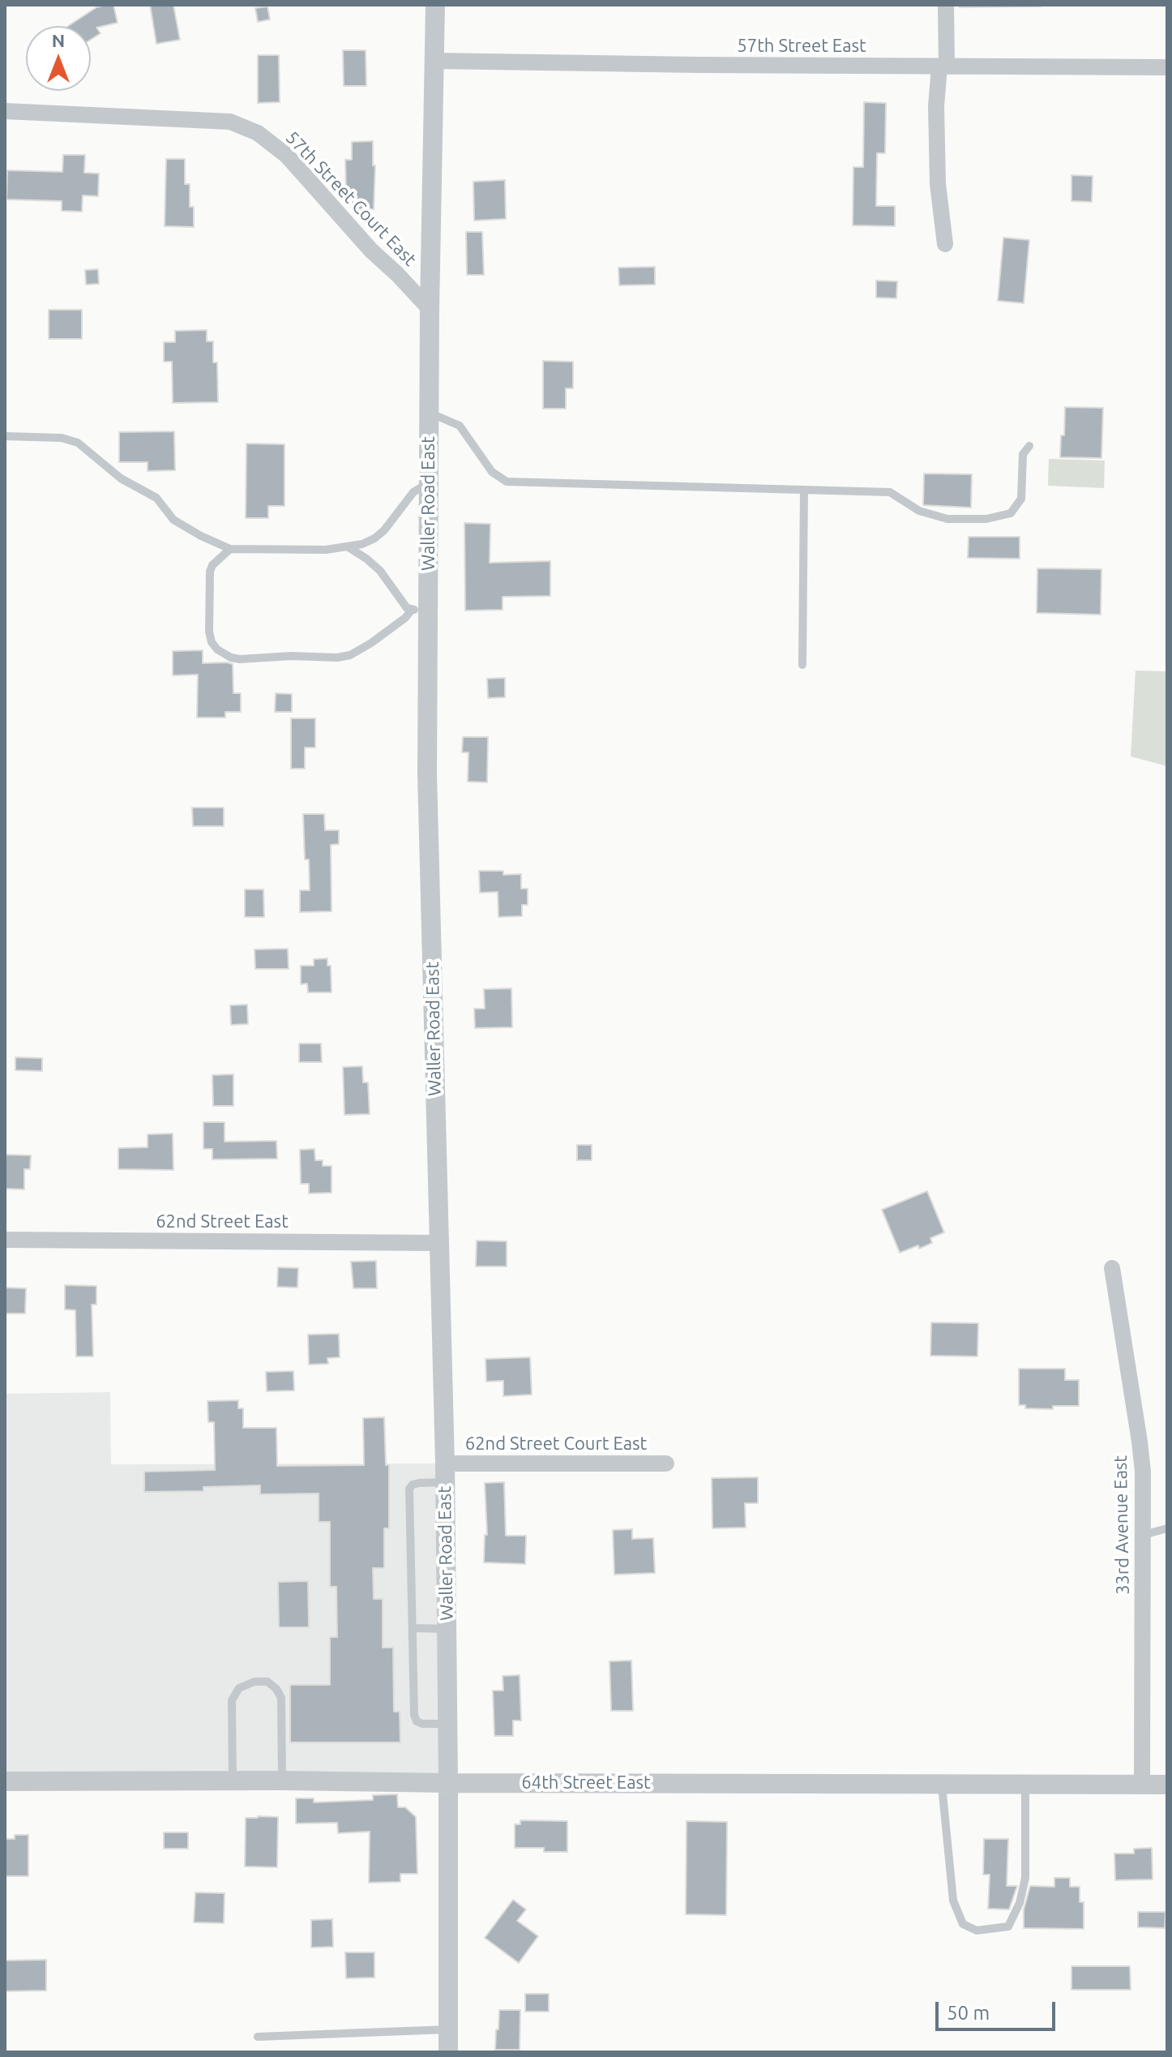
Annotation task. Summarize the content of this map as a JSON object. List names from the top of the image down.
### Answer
{
  "streets": {
    "street": [
      "57th Street East",
      "57th Street Court East",
      "Waller Road East",
      "62nd Street East",
      "62nd Street Court East",
      "33rd Avenue East",
      "64th Street East"
    ]
  },
  "crossings": [
    ["57th Street East", "Waller Road East"],
    ["57th Street Court East", "Waller Road East"],
    ["Waller Road East", "62nd Street East"],
    ["Waller Road East", "62nd Street Court East"],
    ["Waller Road East", "64th Street East"],
    ["33rd Avenue East", "64th Street East"]
  ],
  "scale_bar": "50 m",
  "north": "top"
}
